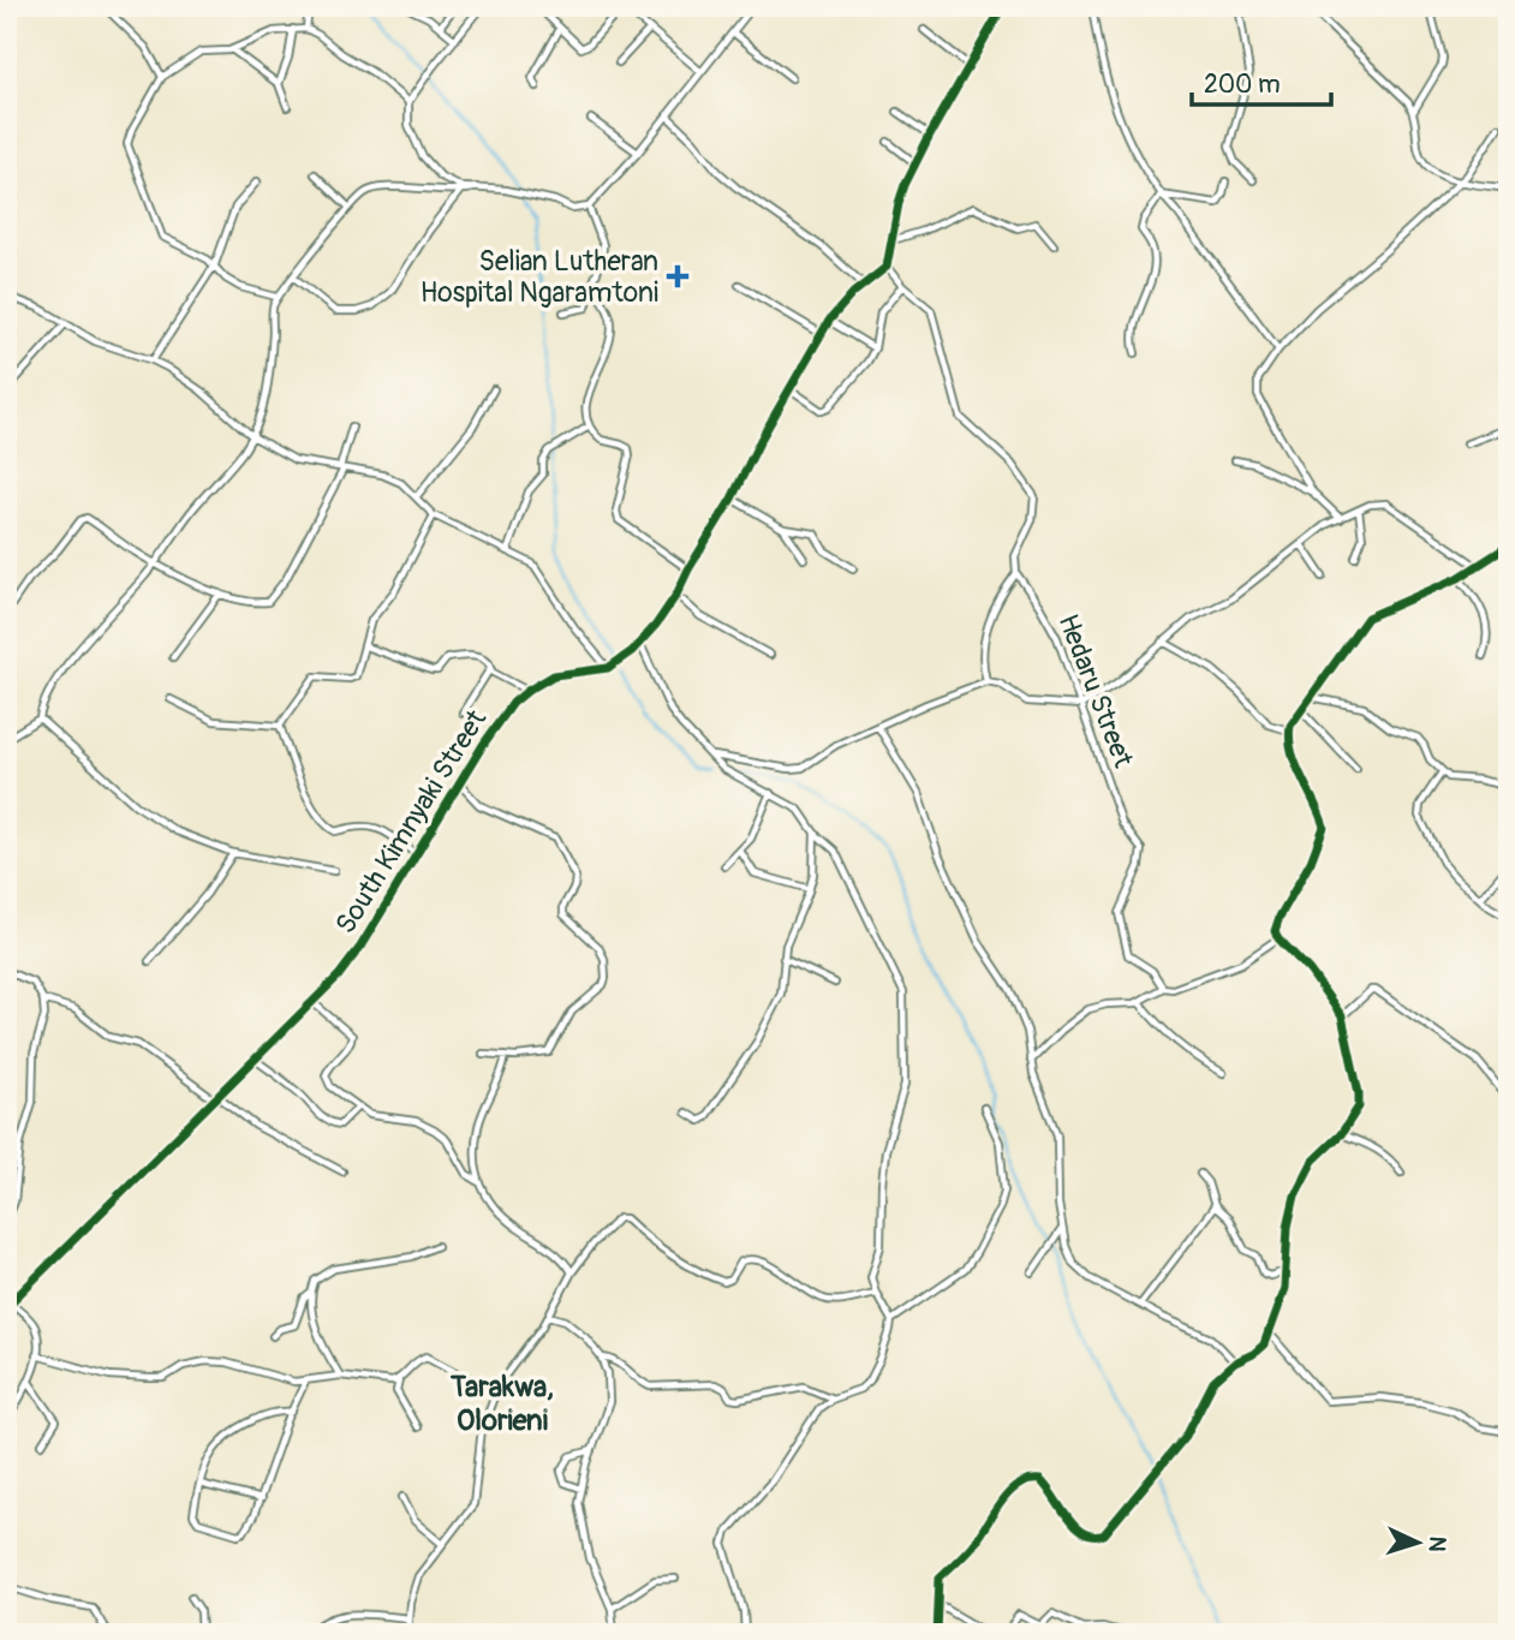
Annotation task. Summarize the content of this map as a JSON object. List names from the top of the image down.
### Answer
{
  "streets": {
    "street": ["Hedaru Street", "South Kimnyaki Street"]
  },
  "districts": ["Tarakwa, Olorieni"],
  "places": {
    "health": ["Selian Lutheran Hospital Ngaramtoni"]
  },
  "scale_bar": "200 m",
  "north": "right"
}
